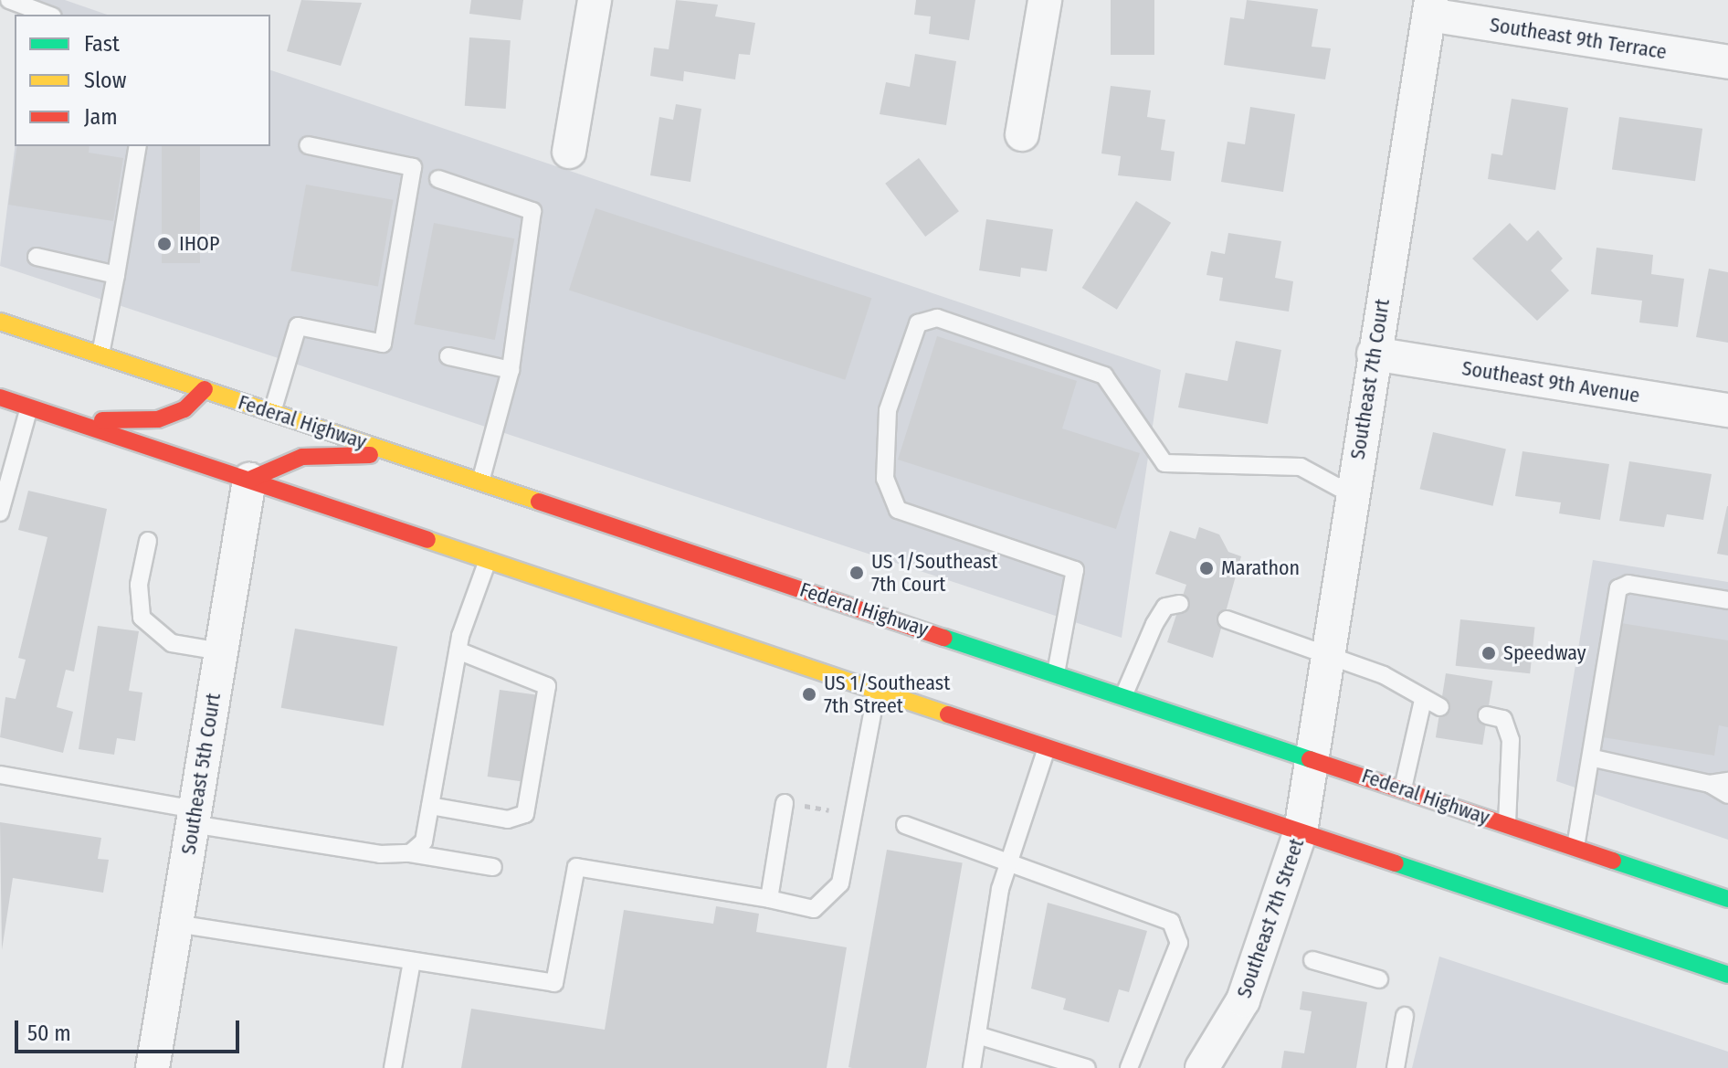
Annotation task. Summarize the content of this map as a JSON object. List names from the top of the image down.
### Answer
{
  "streets": {
    "main road": ["Federal Highway"],
    "street": [
      "Southeast 9th Terrace",
      "Southeast 7th Court",
      "Southeast 9th Avenue",
      "Southeast 5th Court",
      "Southeast 7th Street"
    ]
  },
  "crossings": [
    ["Southeast 9th Terrace", "Southeast 7th Court"],
    ["Southeast 7th Court", "Southeast 9th Avenue"],
    ["Southeast 7th Court", "Federal Highway"],
    ["Southeast 7th Court", "Southeast 7th Street"],
    ["Federal Highway", "Southeast 7th Street"]
  ],
  "places": [
    "IHOP",
    "Marathon",
    "US 1/Southeast 7th Court",
    "Speedway",
    "US 1/Southeast 7th Street"
  ],
  "legend": ["Fast", "Slow", "Jam"],
  "scale_bar": "50 m"
}
